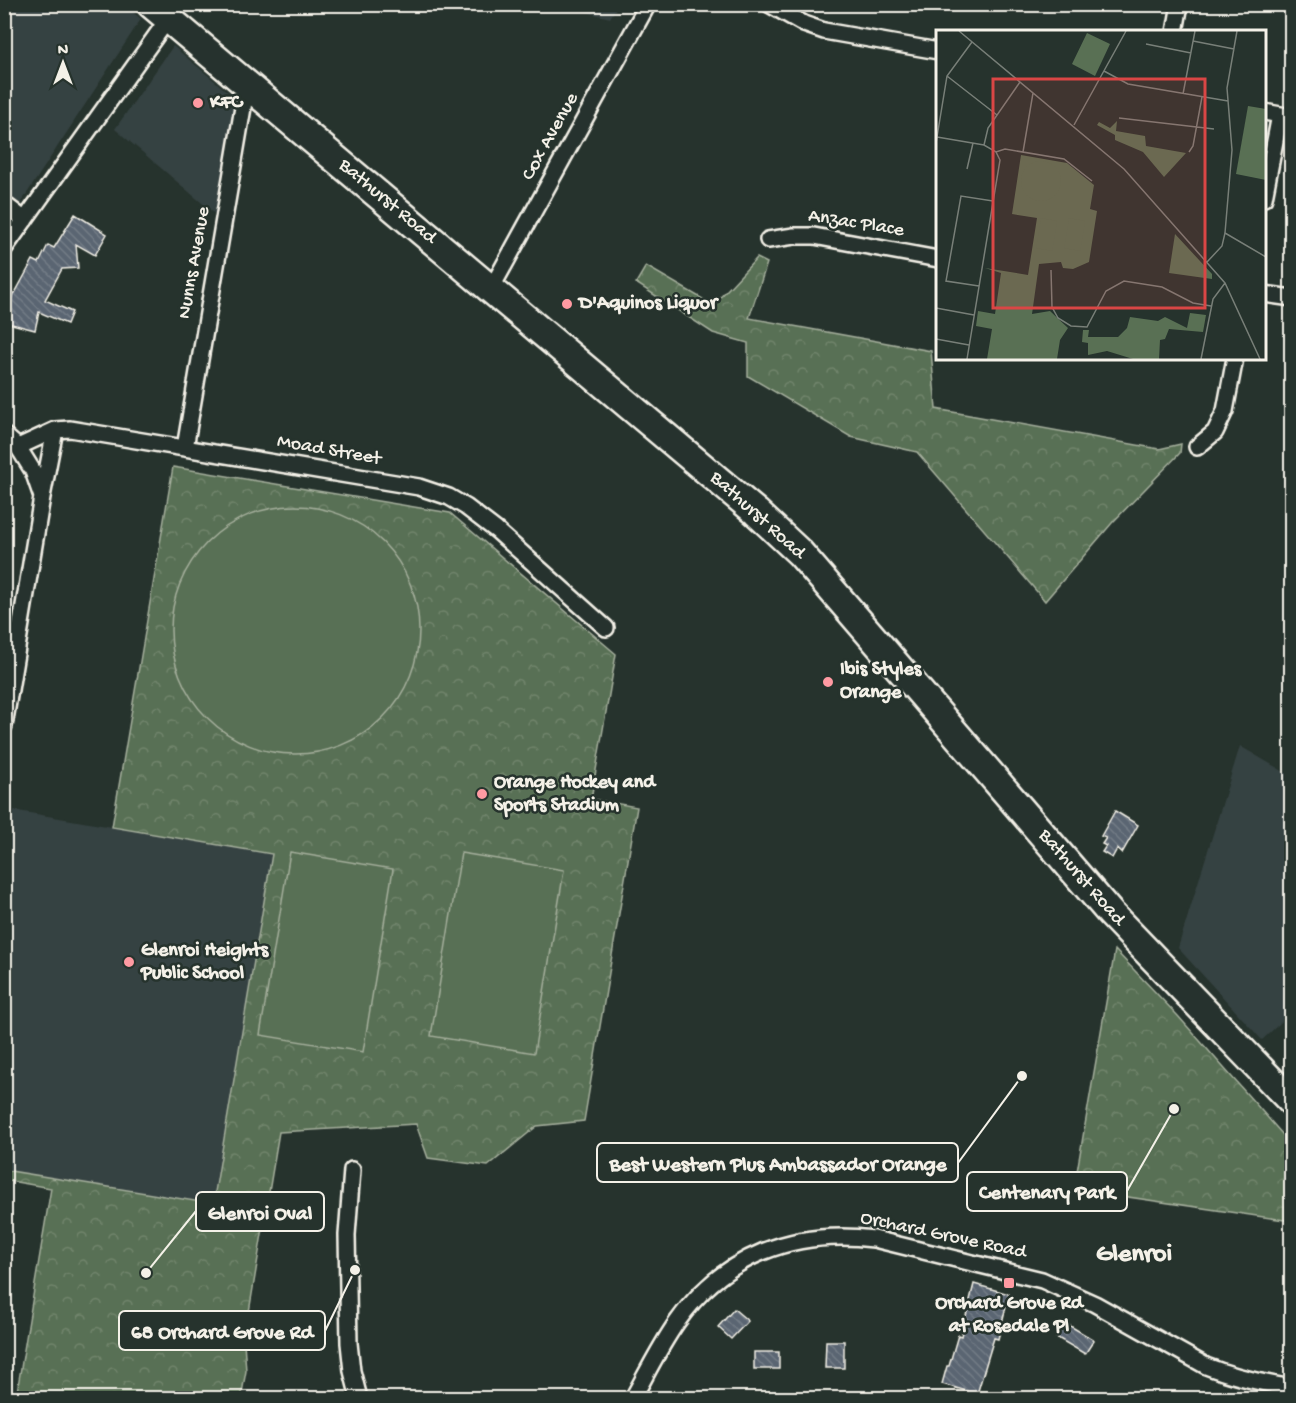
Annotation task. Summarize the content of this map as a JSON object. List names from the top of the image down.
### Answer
{
  "streets": {
    "highway": ["Bathurst Road"],
    "street": [
      "Cox Avenue",
      "Anzac Place",
      "Nunns Avenue",
      "Moad Street",
      "Orchard Grove Road"
    ]
  },
  "crossings": [
    ["Cox Avenue", "Bathurst Road"],
    ["Bathurst Road", "Nunns Avenue"],
    ["Nunns Avenue", "Moad Street"]
  ],
  "districts": ["Glenroi"],
  "places": {
    "other": [
      "KFC",
      "D'Aquinos Liquor",
      "Ibis Styles Orange",
      "Orange Hockey and Sports Stadium",
      "Glenroi Heights Public School",
      "Best Western Plus Ambassador Orange",
      "Centenary Park",
      "68 Orchard Grove Rd",
      "Glenroi Oval"
    ],
    "transit": ["Orchard Grove Rd at Rosedale Pl"]
  },
  "north": "top"
}
